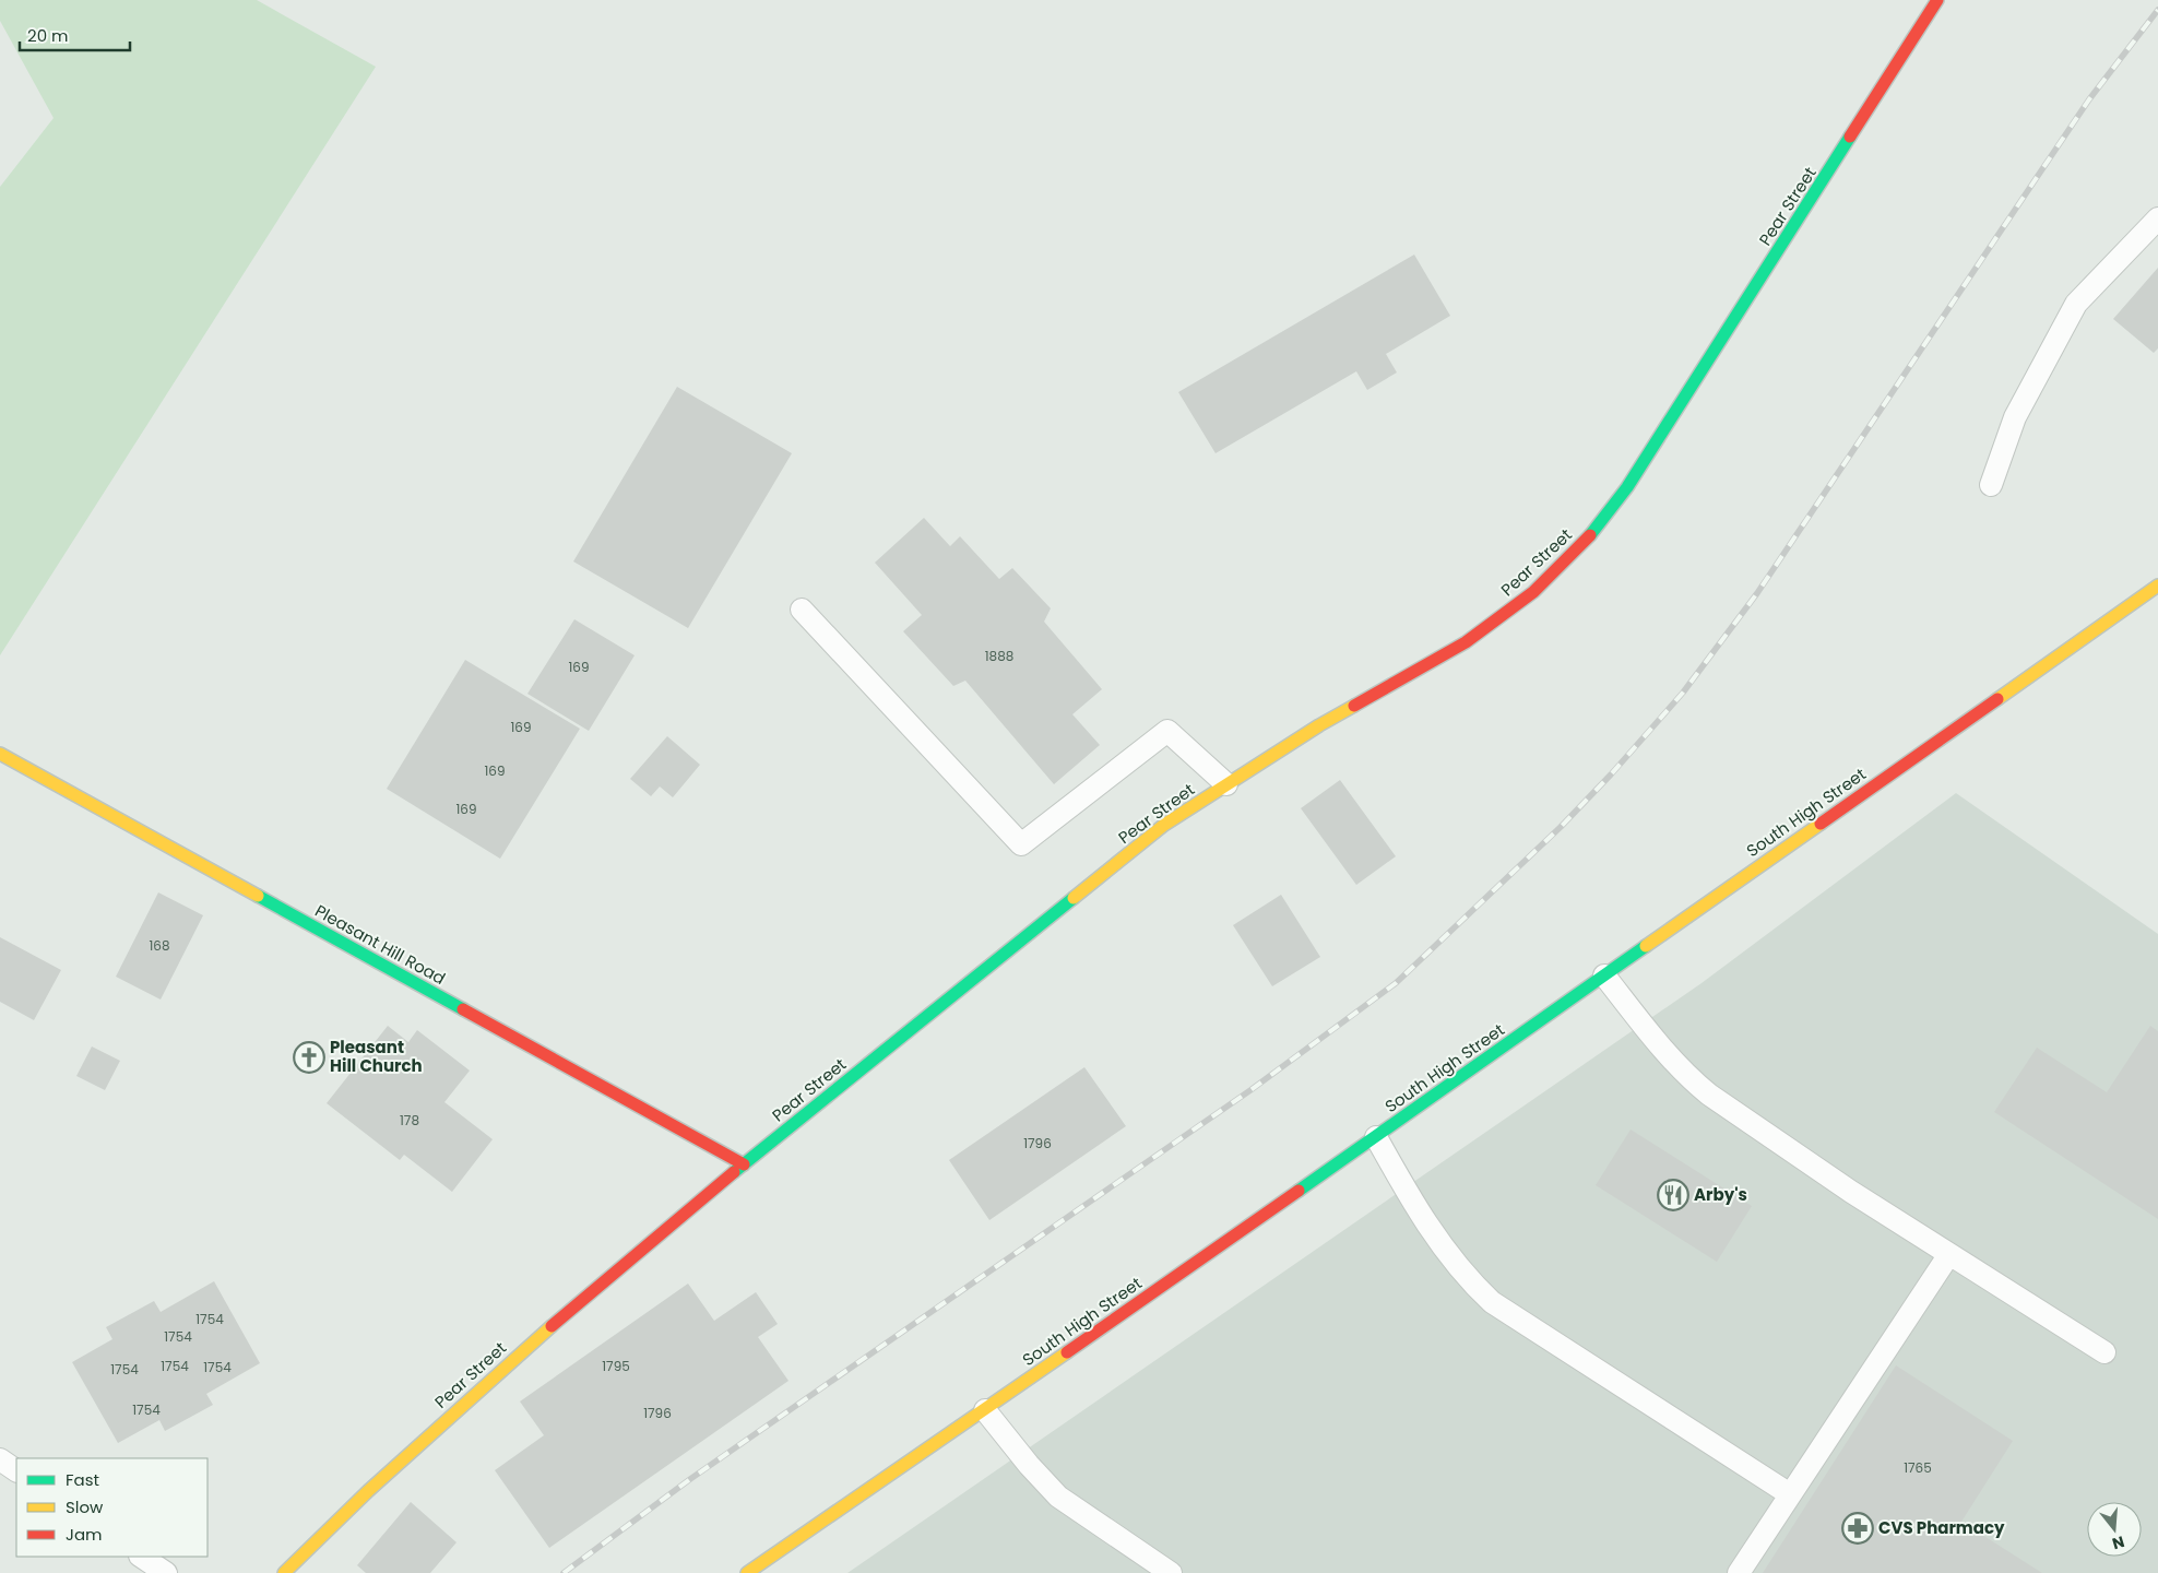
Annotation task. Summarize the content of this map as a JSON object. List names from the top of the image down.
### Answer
{
  "streets": {
    "street": ["Pear Street", "South High Street", "Pleasant Hill Road"]
  },
  "crossings": [
    ["Pear Street", "Pleasant Hill Road"]
  ],
  "places": {
    "church": ["Pleasant Hill Church"],
    "restaurant": ["Arby's"],
    "pharmacy": ["CVS Pharmacy"]
  },
  "house_numbers": [
    "1888",
    "169",
    "169",
    "169",
    "169",
    "168",
    "178",
    "1796",
    "1754",
    "1754",
    "1754",
    "1795",
    "1754",
    "1754",
    "1754",
    "1796",
    "1765"
  ],
  "legend": ["Fast", "Slow", "Jam"],
  "scale_bar": "20 m",
  "north": "bottom"
}
